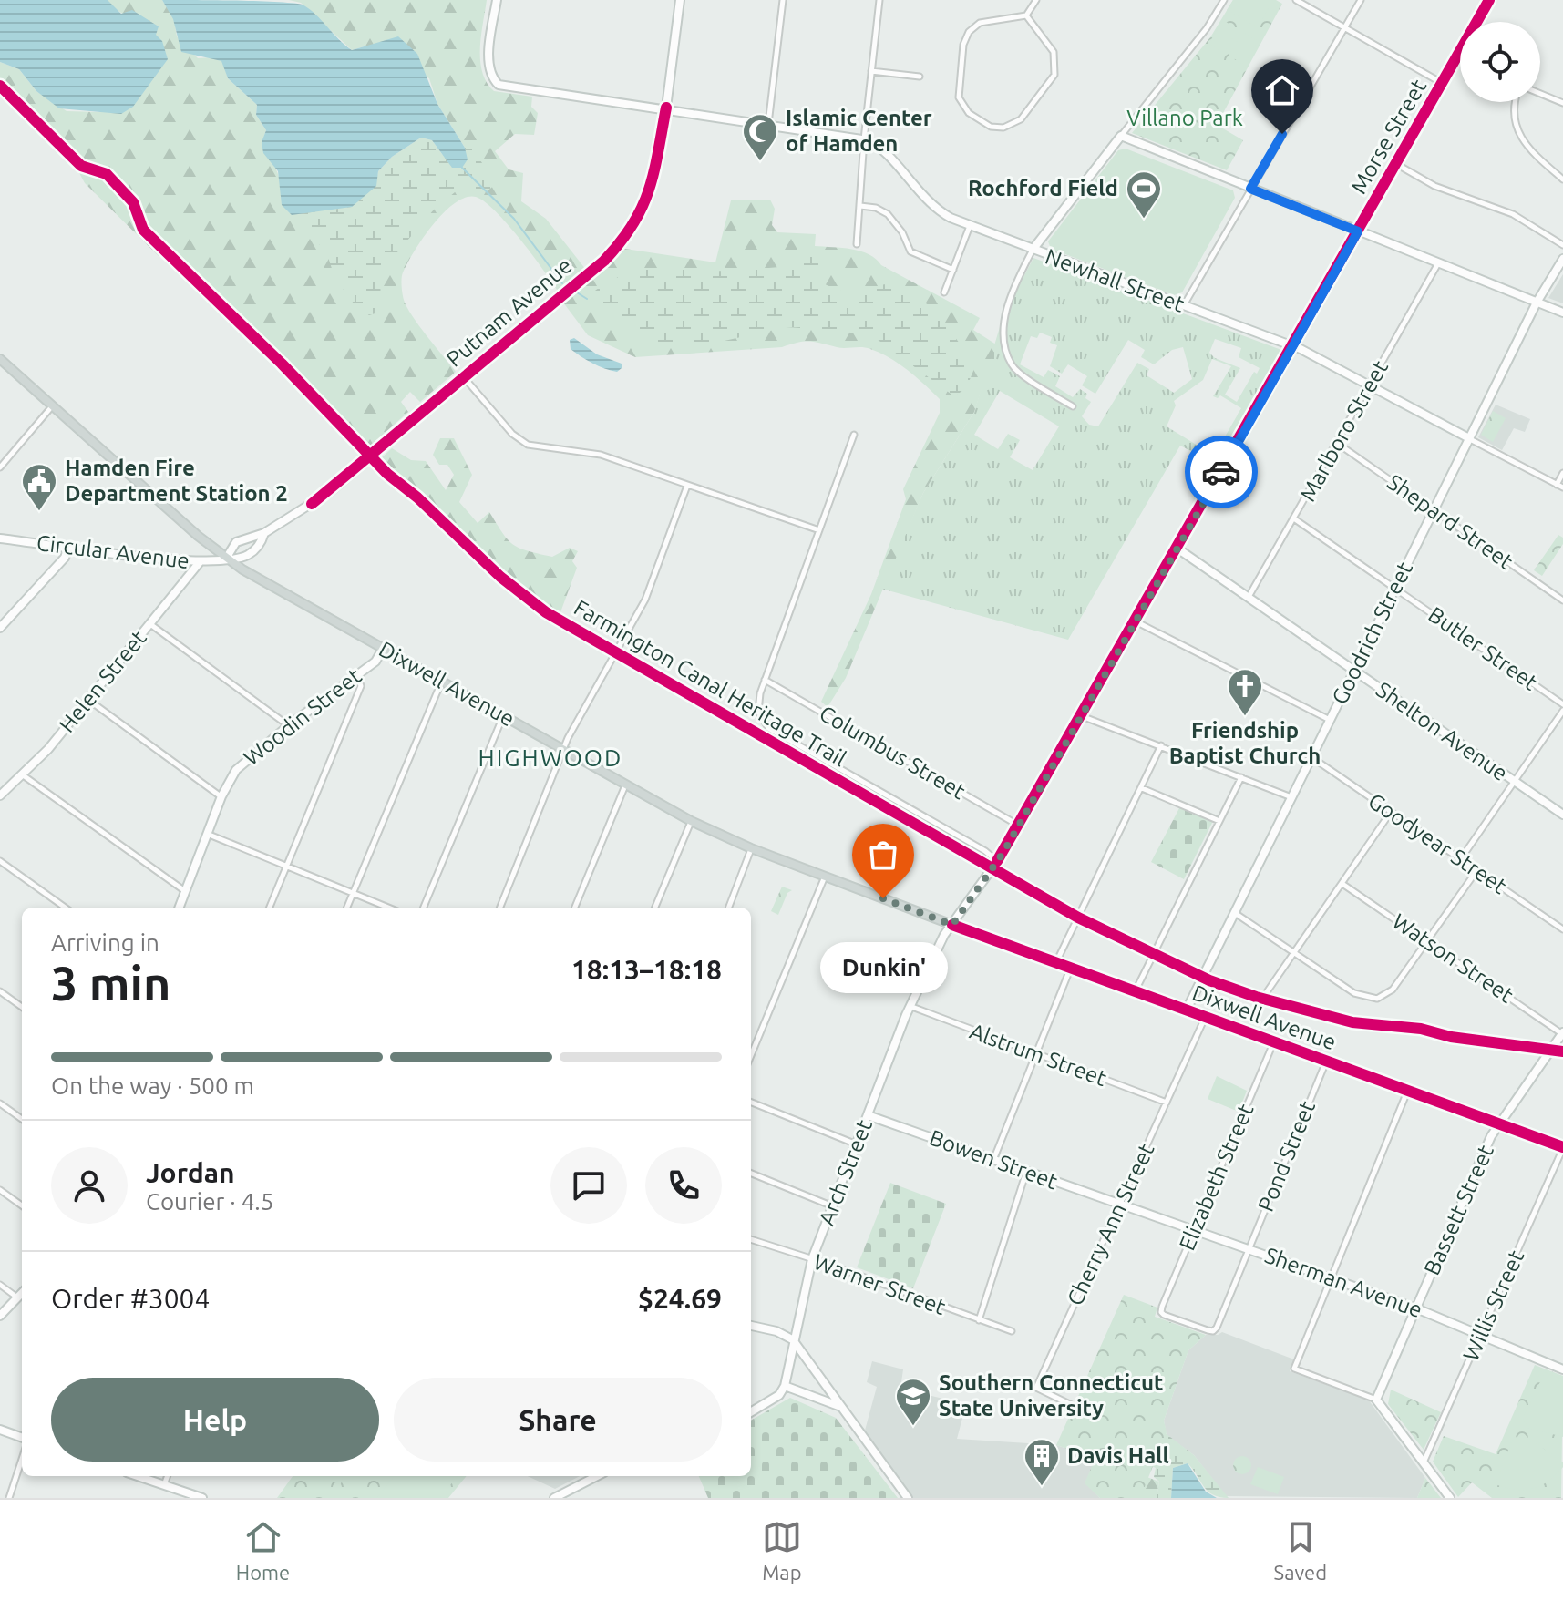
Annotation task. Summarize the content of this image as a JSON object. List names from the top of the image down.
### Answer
{
  "streets": {
    "main road": [
      "Morse Street",
      "Newhall Street",
      "Putnam Avenue",
      "Circular Avenue",
      "Goodrich Street",
      "Helen Street",
      "Dixwell Avenue",
      "Woodin Street",
      "Shelton Avenue",
      "Bowen Street",
      "Arch Street",
      "Bassett Street",
      "Sherman Avenue"
    ],
    "street": [
      "Marlboro Street",
      "Shepard Street",
      "Butler Street",
      "Columbus Street",
      "Goodyear Street",
      "Watson Street",
      "Alstrum Street",
      "Pond Street",
      "Elizabeth Street",
      "Cherry Ann Street",
      "Warner Street",
      "Willis Street"
    ],
    "cycle path": ["Farmington Canal Heritage Trail"]
  },
  "crossings": [
    ["Morse Street", "Newhall Street"],
    ["Morse Street", "Dixwell Avenue"],
    ["Morse Street", "Shelton Avenue"],
    ["Morse Street", "Columbus Street"],
    ["Morse Street", "Arch Street"],
    ["Newhall Street", "Putnam Avenue"],
    ["Newhall Street", "Marlboro Street"],
    ["Newhall Street", "Goodrich Street"],
    ["Putnam Avenue", "Circular Avenue"],
    ["Putnam Avenue", "Dixwell Avenue"],
    ["Marlboro Street", "Shepard Street"],
    ["Marlboro Street", "Butler Street"],
    ["Marlboro Street", "Shelton Avenue"],
    ["Shepard Street", "Goodrich Street"],
    ["Circular Avenue", "Helen Street"],
    ["Circular Avenue", "Dixwell Avenue"],
    ["Goodrich Street", "Butler Street"],
    ["Goodrich Street", "Dixwell Avenue"],
    ["Goodrich Street", "Shelton Avenue"],
    ["Goodrich Street", "Goodyear Street"],
    ["Dixwell Avenue", "Woodin Street"],
    ["Dixwell Avenue", "Pond Street"],
    ["Dixwell Avenue", "Arch Street"],
    ["Dixwell Avenue", "Elizabeth Street"],
    ["Dixwell Avenue", "Bassett Street"],
    ["Dixwell Avenue", "Cherry Ann Street"],
    ["Dixwell Avenue", "Willis Street"],
    ["Watson Street", "Bassett Street"],
    ["Alstrum Street", "Arch Street"],
    ["Alstrum Street", "Cherry Ann Street"],
    ["Pond Street", "Elizabeth Street"],
    ["Pond Street", "Sherman Avenue"],
    ["Bowen Street", "Arch Street"],
    ["Bowen Street", "Cherry Ann Street"],
    ["Bowen Street", "Sherman Avenue"],
    ["Arch Street", "Warner Street"],
    ["Elizabeth Street", "Sherman Avenue"],
    ["Bassett Street", "Sherman Avenue"],
    ["Cherry Ann Street", "Sherman Avenue"],
    ["Sherman Avenue", "Willis Street"]
  ],
  "districts": ["HIGHWOOD"],
  "parks": ["Villano Park"],
  "places": {
    "mosque": ["Islamic Center of Hamden"],
    "sports": ["Rochford Field"],
    "public building": ["Hamden Fire Department Station 2"],
    "church": ["Friendship Baptist Church"],
    "other": ["Dunkin'"],
    "school or university": ["Southern Connecticut State University"],
    "building": ["Davis Hall"]
  },
  "page": {
    "heading": ["3 min", "Arriving in", "18:13–18:18"],
    "panel": [
      "Jordan",
      "Courier · 4.5",
      "Order #3004",
      "$24.69"
    ],
    "bubble": "Dunkin'",
    "bar": "On the way · 500 m",
    "buttons": ["Help", "Share"],
    "tabs": ["Home", "Map", "Saved"]
  }
}
